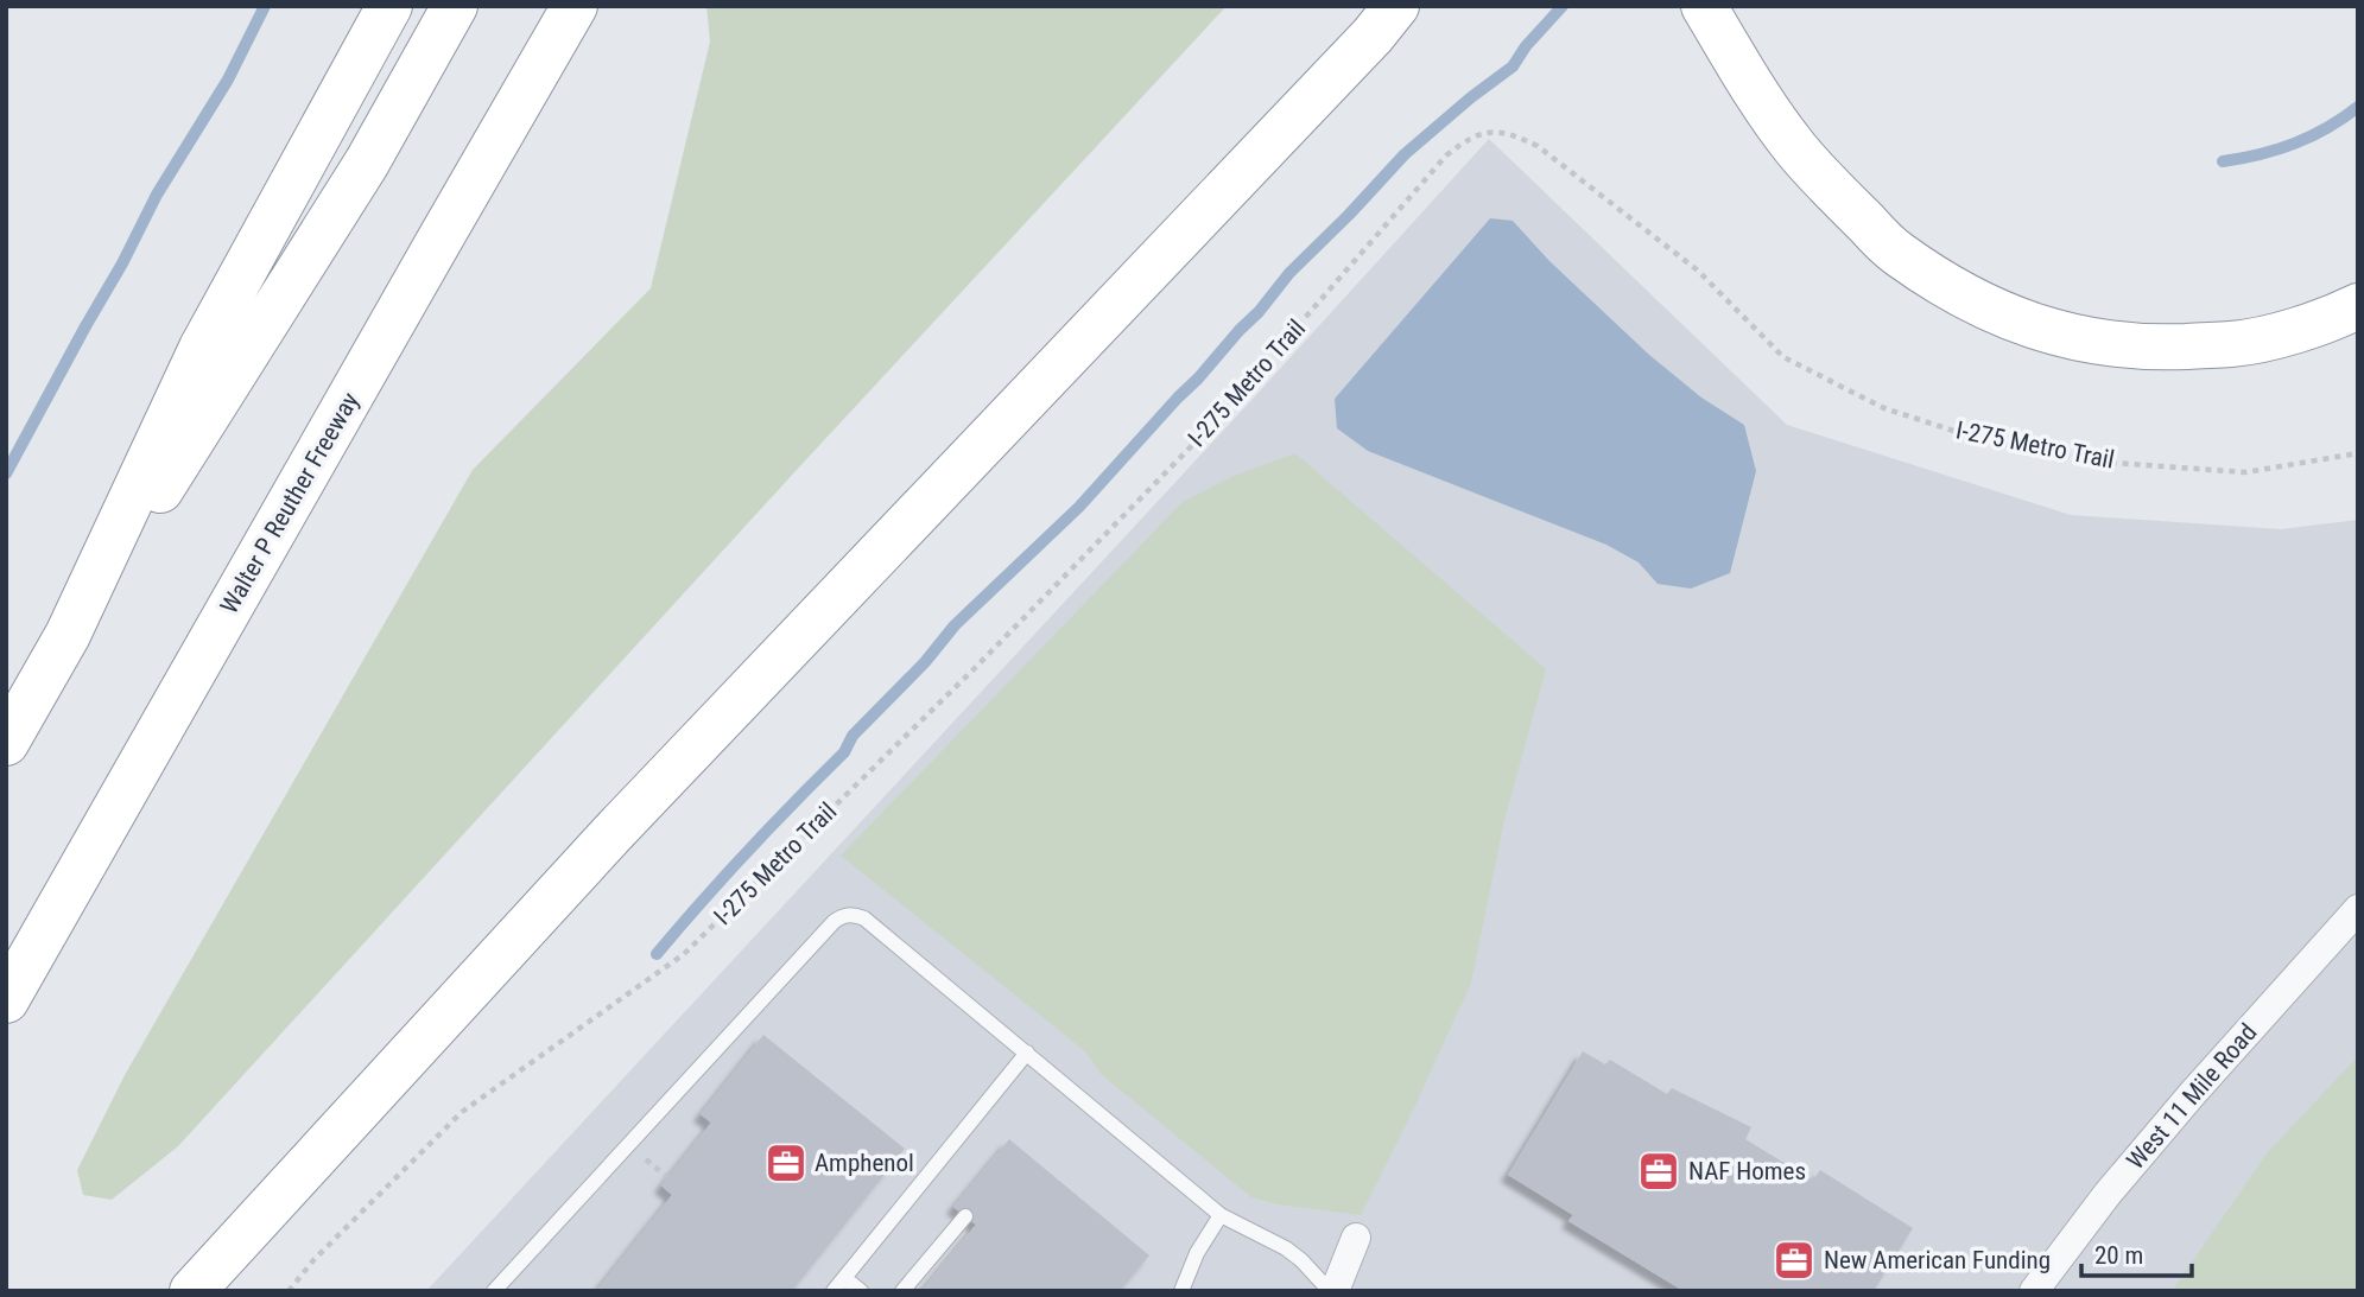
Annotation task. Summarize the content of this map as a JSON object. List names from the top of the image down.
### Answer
{
  "streets": {
    "highway": ["Walter P Reuther Freeway"],
    "street": ["West 11 Mile Road"],
    "path": ["I-275 Metro Trail"]
  },
  "places": {
    "office": ["Amphenol", "NAF Homes", "New American Funding"]
  },
  "scale_bar": "20 m"
}
